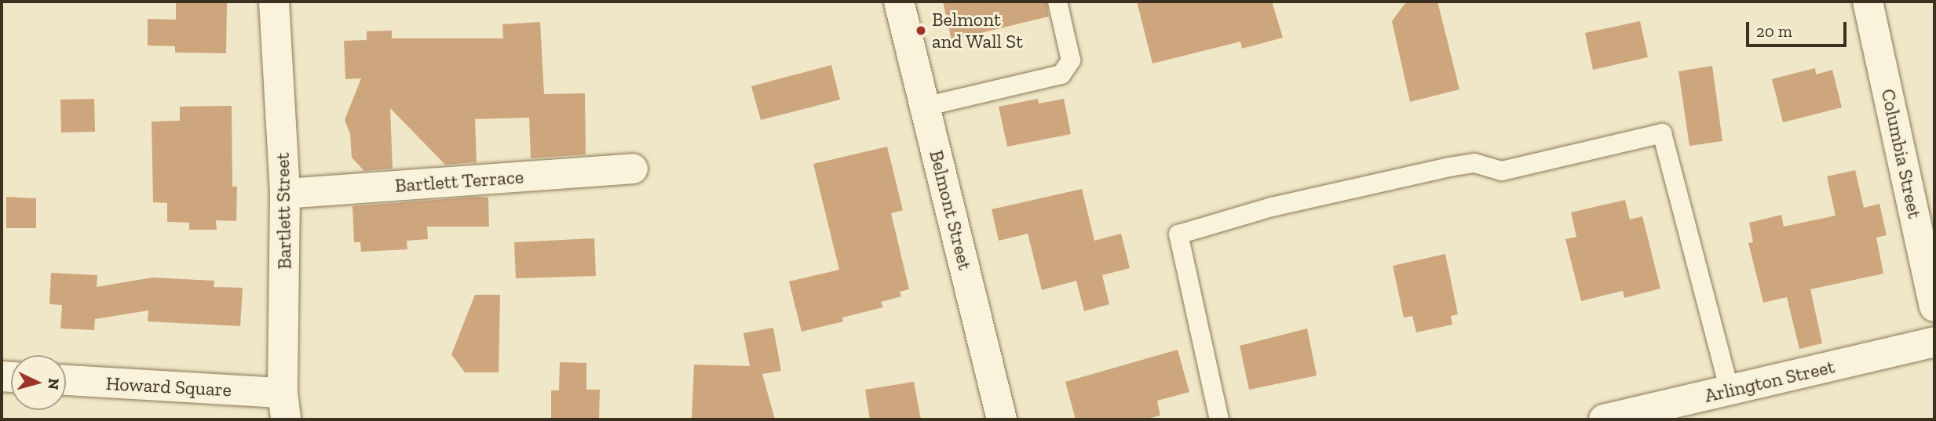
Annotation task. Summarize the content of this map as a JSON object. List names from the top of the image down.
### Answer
{
  "streets": {
    "street": [
      "Columbia Street",
      "Bartlett Terrace",
      "Belmont Street",
      "Bartlett Street",
      "Arlington Street",
      "Howard Square"
    ]
  },
  "crossings": [
    ["Bartlett Terrace", "Bartlett Street"],
    ["Bartlett Street", "Howard Square"]
  ],
  "places": ["Belmont and Wall St"],
  "scale_bar": "20 m",
  "north": "right"
}
